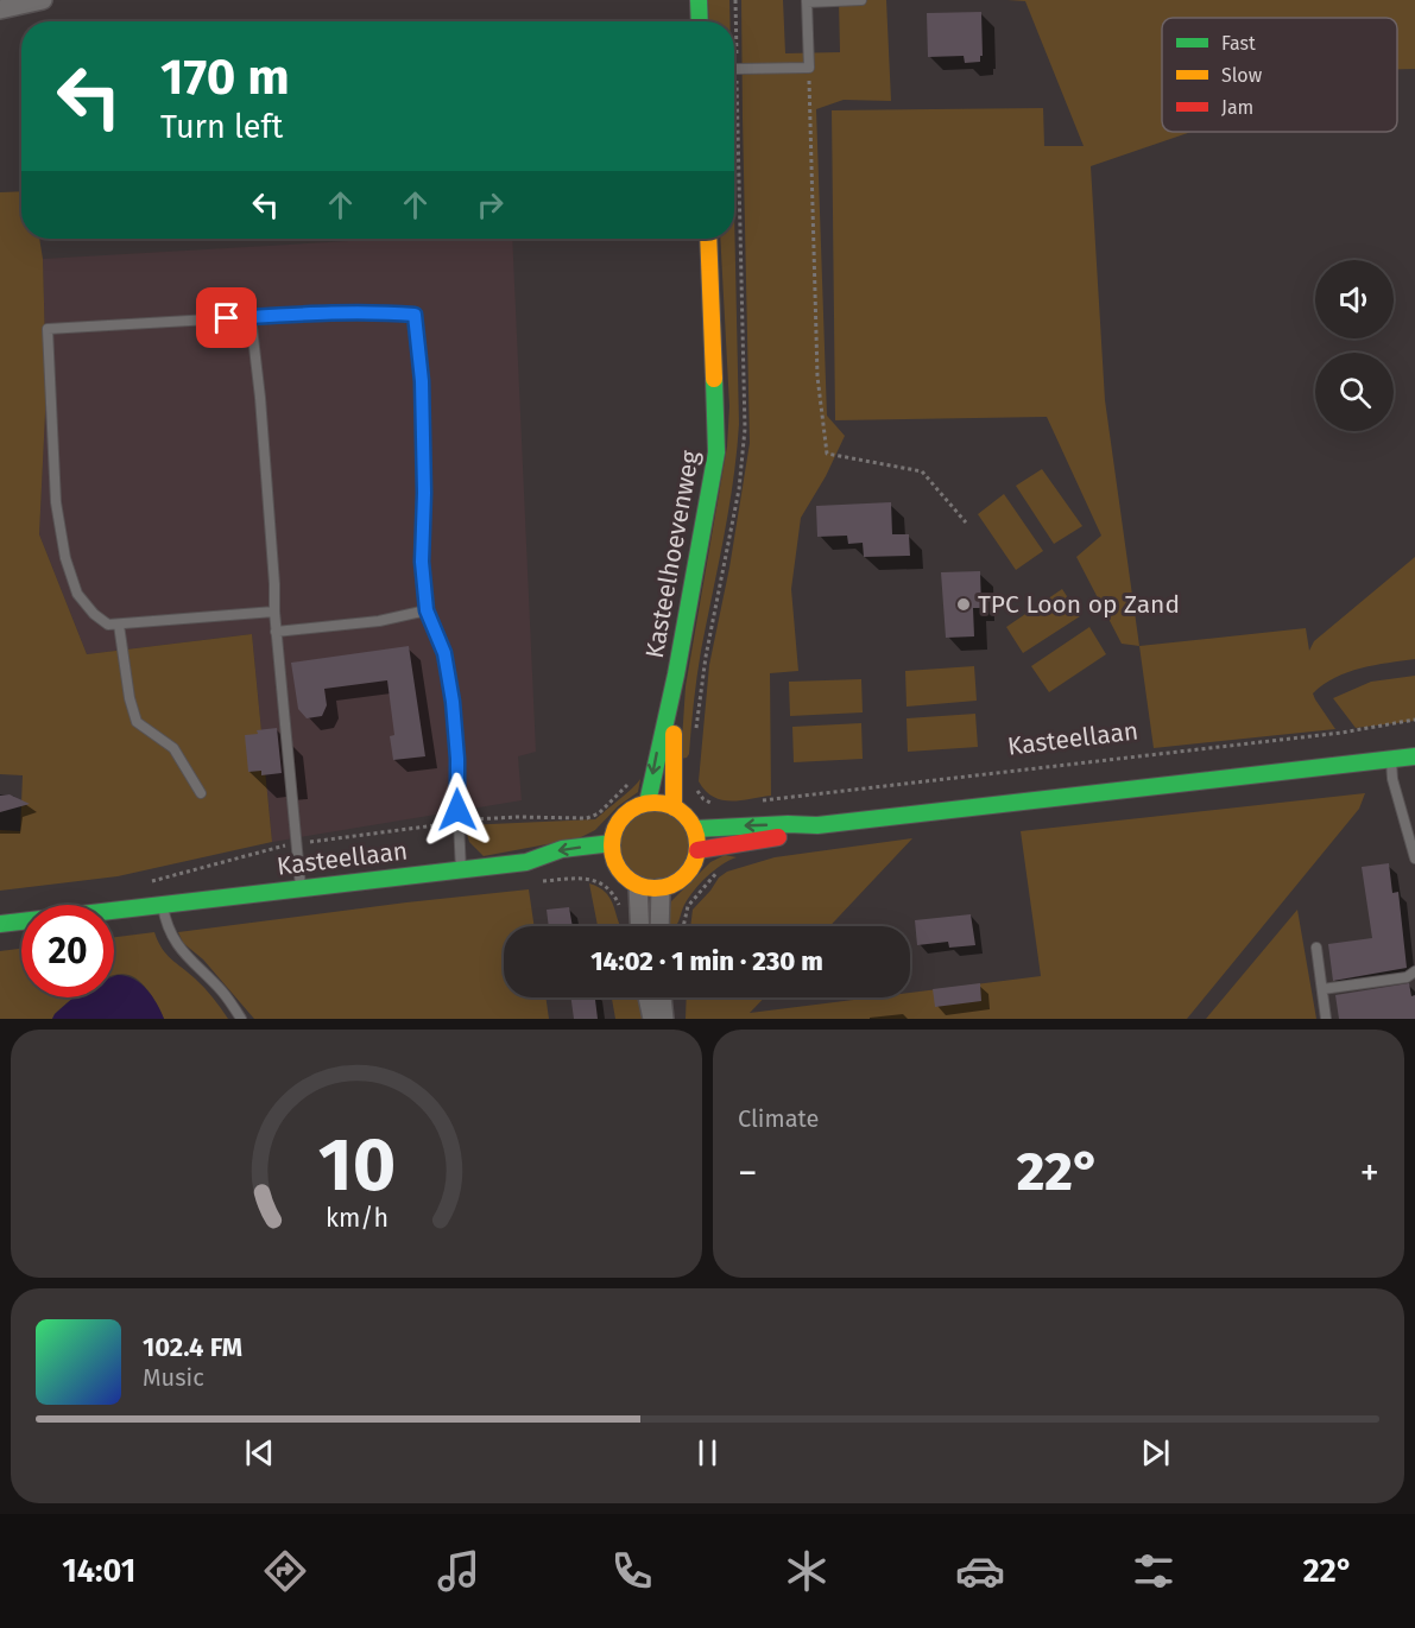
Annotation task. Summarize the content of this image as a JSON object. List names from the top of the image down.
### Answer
{
  "streets": {
    "street": ["Kasteelhoevenweg", "Kasteellaan"]
  },
  "crossings": [
    ["Kasteelhoevenweg", "Kasteellaan"]
  ],
  "places": ["TPC Loon op Zand"],
  "legend": ["Fast", "Slow", "Jam"],
  "page": {
    "turn": ["170 m", "Turn left"],
    "limit": "20",
    "trip": "14:02 · 1 min · 230 m",
    "tile": "Climate",
    "heat": ["−", "22°", "+"],
    "song": ["102.4 FM", "Music"],
    "tabs": ["14:01", "22°"],
    "gauge": ["10", "km/h"]
  }
}
